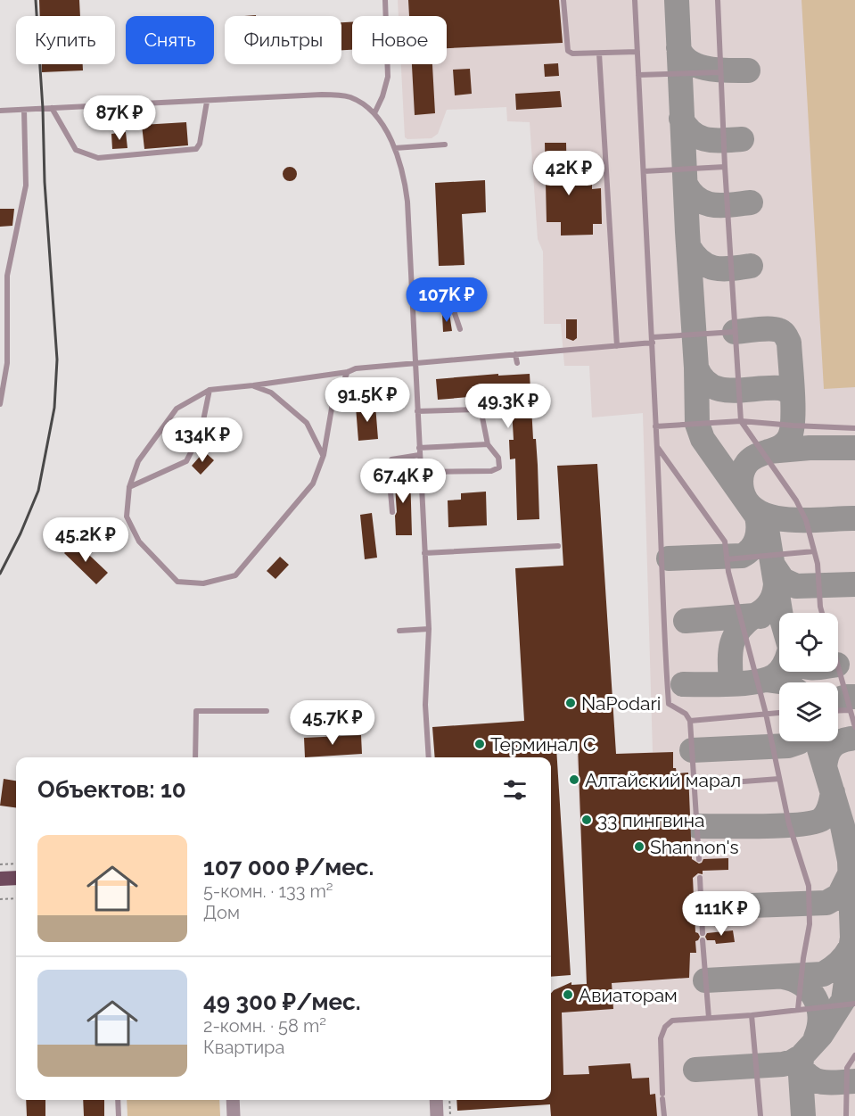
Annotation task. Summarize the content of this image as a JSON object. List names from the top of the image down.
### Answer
{
  "places": [
    "NaPodari",
    "Терминал С",
    "Алтайский марал",
    "33 пингвина",
    "Shannon's",
    "Авиаторам"
  ],
  "page": {
    "chip": [
      "Купить",
      "Снять",
      "Фильтры",
      "Новое"
    ],
    "price": [
      "87K ₽",
      "42K ₽",
      "107K ₽",
      "91.5K ₽",
      "49.3K ₽",
      "134K ₽",
      "67.4K ₽",
      "45.2K ₽",
      "45.7K ₽",
      "111K ₽"
    ],
    "heading": "Объектов: 10",
    "list": [
      {
        "name": "107 000 ₽/мес.",
        "note": "5-комн. · 133 m² · Дом"
      },
      {
        "name": "49 300 ₽/мес.",
        "note": "2-комн. · 58 m² · Квартира"
      }
    ]
  }
}
